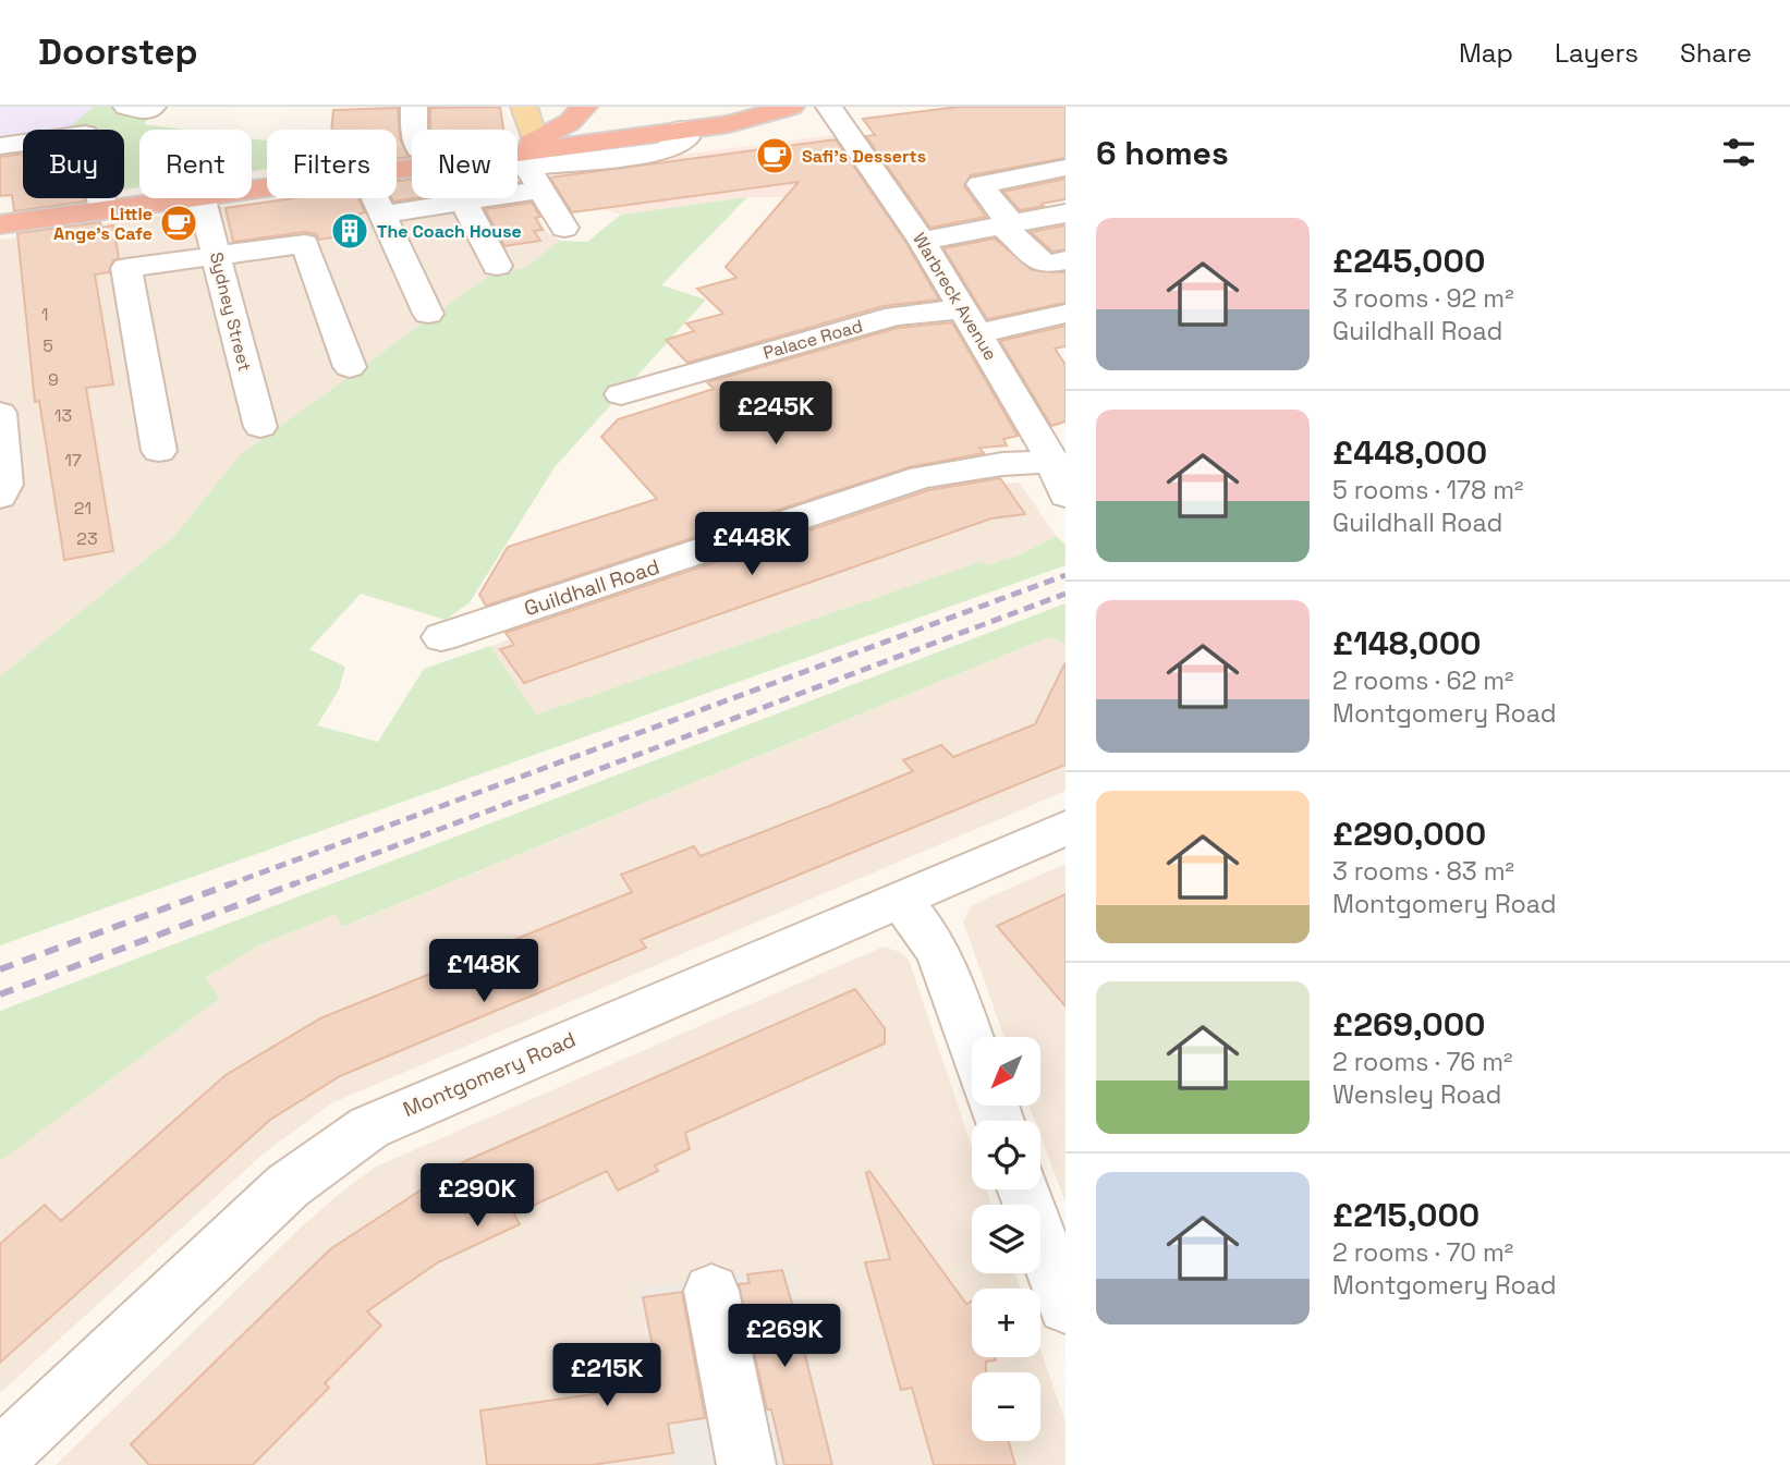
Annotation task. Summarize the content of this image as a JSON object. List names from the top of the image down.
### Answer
{
  "streets": {
    "street": [
      "Warbreck Avenue",
      "Sydney Street",
      "Palace Road",
      "Guildhall Road",
      "Montgomery Road"
    ]
  },
  "crossings": [
    ["Warbreck Avenue", "Palace Road"],
    ["Warbreck Avenue", "Guildhall Road"]
  ],
  "places": {
    "cafe": ["Safi's Desserts", "Little Ange's Cafe"],
    "building": ["The Coach House"]
  },
  "house_numbers": [
    "1",
    "5",
    "9",
    "13",
    "17",
    "21",
    "23"
  ],
  "north": "bottom left",
  "page": {
    "header": "Doorstep",
    "nav": ["Map", "Layers", "Share"],
    "heading": "6 homes",
    "chip": [
      "Buy",
      "Rent",
      "Filters",
      "New"
    ],
    "list": [
      {
        "name": "£245,000",
        "note": "3 rooms · 92 m² · Guildhall Road"
      },
      {
        "name": "£448,000",
        "note": "5 rooms · 178 m² · Guildhall Road"
      },
      {
        "name": "£148,000",
        "note": "2 rooms · 62 m² · Montgomery Road"
      },
      {
        "name": "£290,000",
        "note": "3 rooms · 83 m² · Montgomery Road"
      },
      {
        "name": "£269,000",
        "note": "2 rooms · 76 m² · Wensley Road"
      },
      {
        "name": "£215,000",
        "note": "2 rooms · 70 m² · Montgomery Road"
      }
    ],
    "price": [
      "£245K",
      "£448K",
      "£148K",
      "£290K",
      "£269K",
      "£215K"
    ],
    "map_buttons": ["+", "−"]
  }
}
